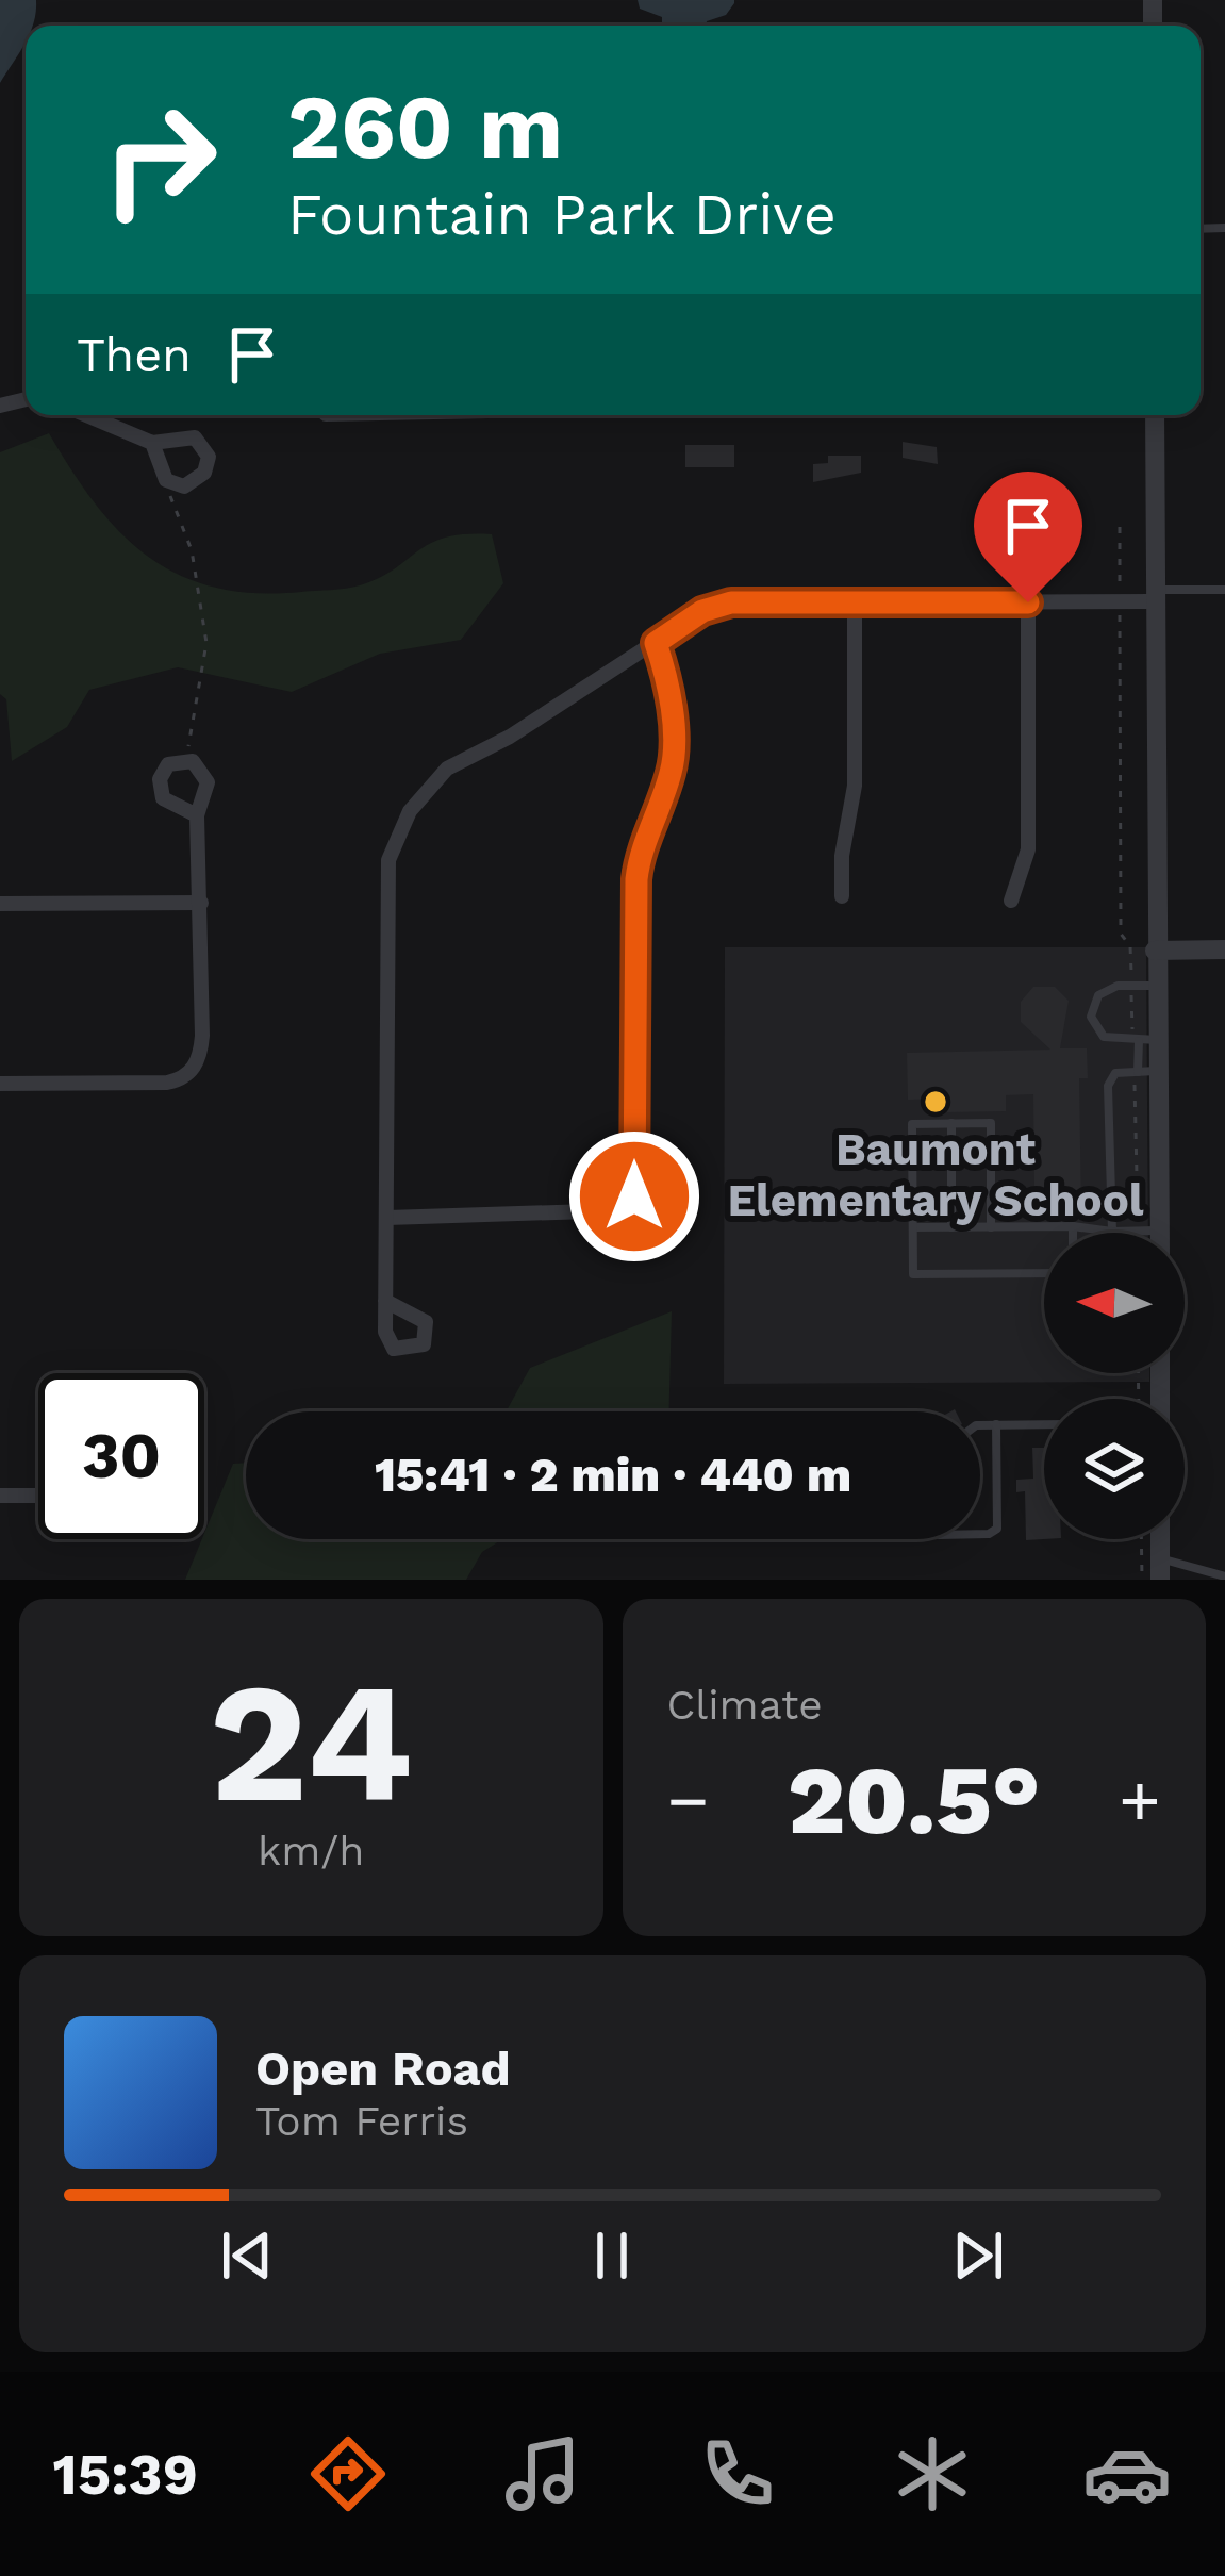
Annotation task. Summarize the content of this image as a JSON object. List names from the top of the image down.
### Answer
{
  "places": ["Baumont Elementary School"],
  "north": "left",
  "page": {
    "turn": ["260 m", "Fountain Park Drive"],
    "then": "Then",
    "limit": "30",
    "trip": "15:41 · 2 min · 440 m",
    "tile": [
      ["24", "km/h"],
      "Climate"
    ],
    "heat": ["−", "20.5°", "+"],
    "song": ["Open Road", "Tom Ferris"],
    "tabs": "15:39"
  }
}
